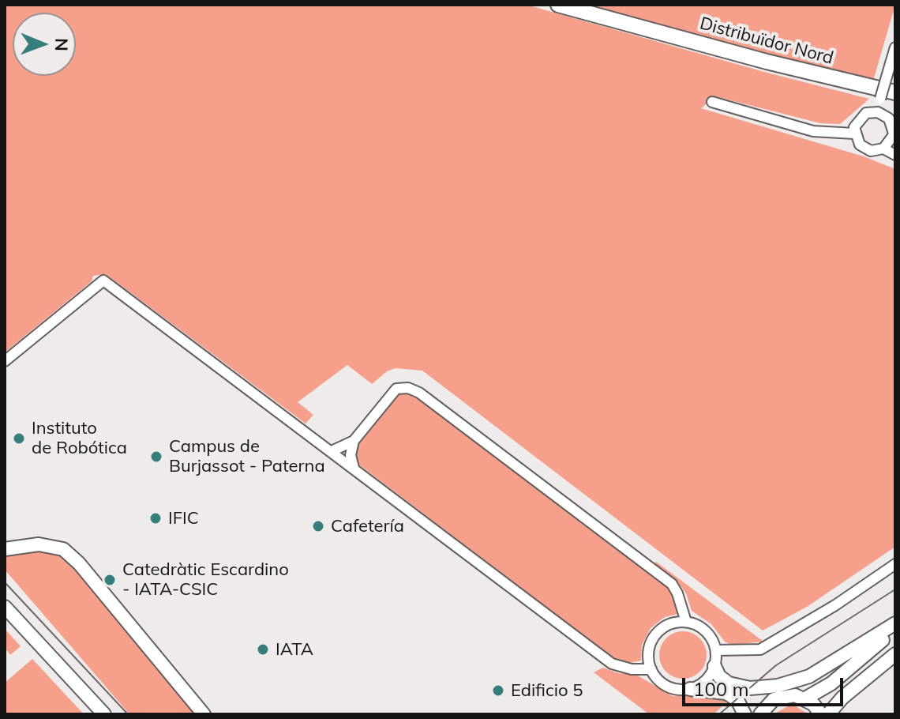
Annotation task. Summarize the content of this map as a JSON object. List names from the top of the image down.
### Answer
{
  "streets": {
    "main road": ["Distribuïdor Nord"]
  },
  "places": [
    "Instituto de Robótica",
    "Campus de Burjassot - Paterna",
    "IFIC",
    "Cafetería",
    "Catedràtic Escardino - IATA-CSIC",
    "IATA",
    "Edificio 5"
  ],
  "scale_bar": "100 m",
  "north": "right"
}
